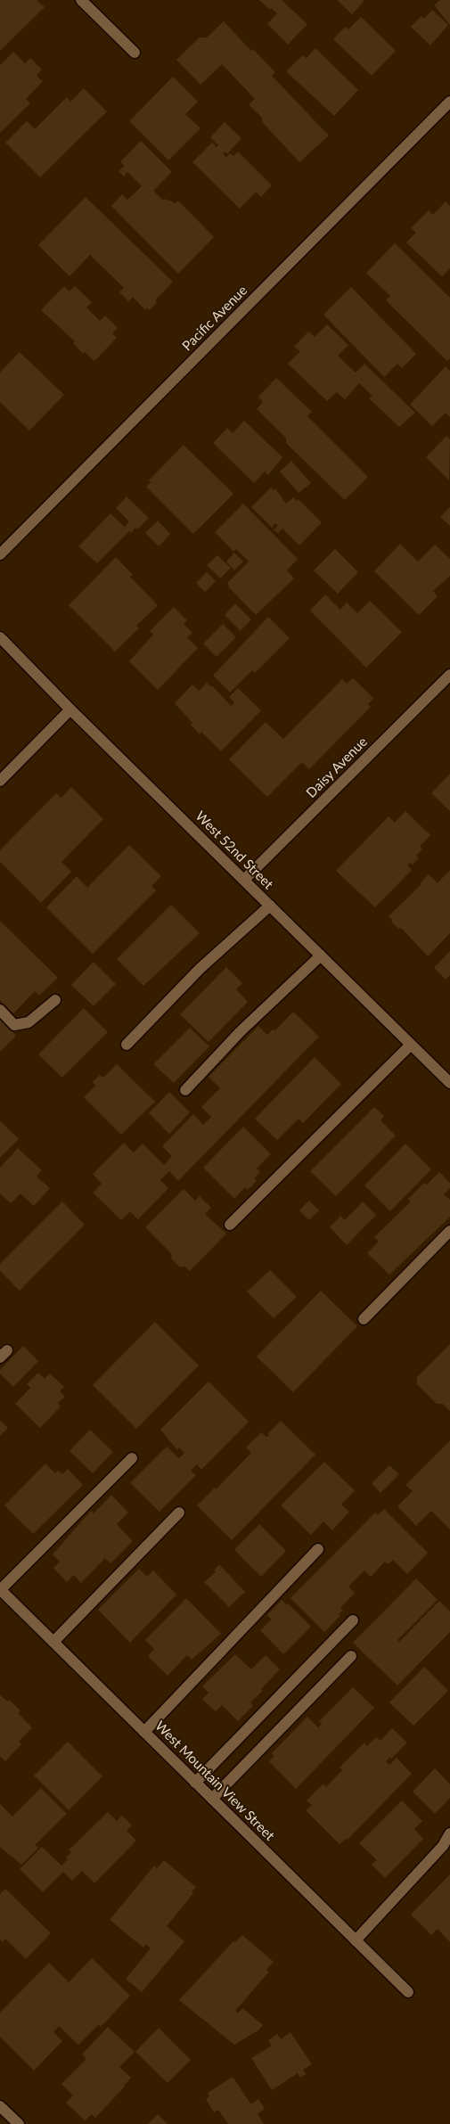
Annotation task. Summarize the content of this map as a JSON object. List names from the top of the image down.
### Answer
{
  "streets": {
    "street": [
      "Pacific Avenue",
      "Daisy Avenue",
      "West 52nd Street",
      "West Mountain View Street"
    ]
  },
  "crossings": [
    ["Daisy Avenue", "West 52nd Street"]
  ]
}
